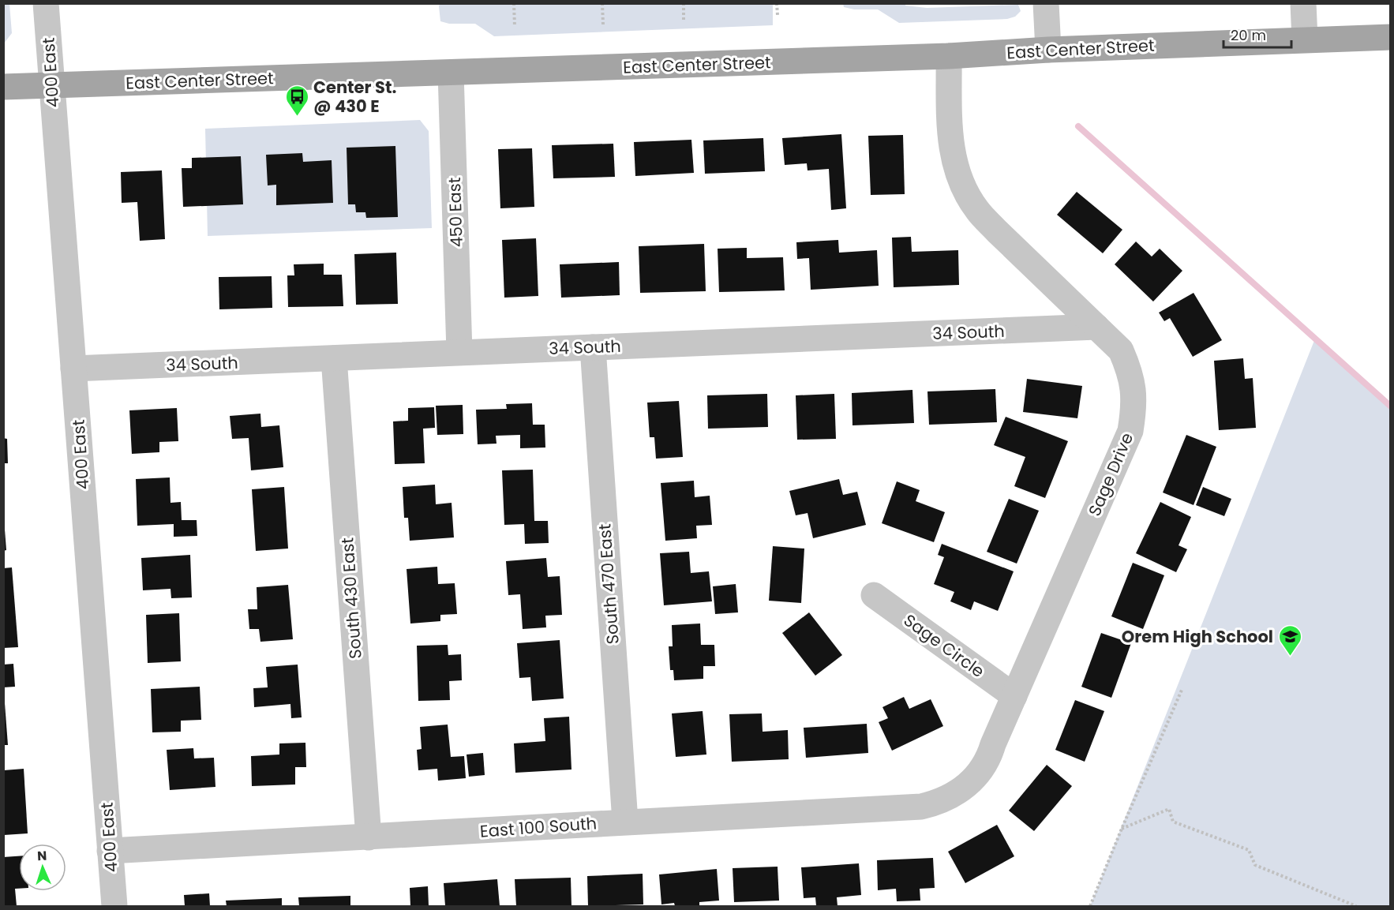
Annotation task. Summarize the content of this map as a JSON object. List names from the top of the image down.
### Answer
{
  "streets": {
    "main road": ["East Center Street"],
    "street": [
      "400 East",
      "450 East",
      "34 South",
      "Sage Drive",
      "South 470 East",
      "South 430 East",
      "Sage Circle",
      "East 100 South"
    ]
  },
  "crossings": [
    ["East Center Street", "400 East"],
    ["East Center Street", "450 East"],
    ["East Center Street", "Sage Drive"],
    ["400 East", "34 South"],
    ["400 East", "East 100 South"],
    ["450 East", "34 South"],
    ["34 South", "Sage Drive"],
    ["34 South", "South 470 East"],
    ["34 South", "South 430 East"],
    ["Sage Drive", "Sage Circle"],
    ["Sage Drive", "East 100 South"],
    ["South 470 East", "East 100 South"],
    ["South 430 East", "East 100 South"]
  ],
  "places": {
    "bus stop": ["Center St. @ 430 E"],
    "school or university": ["Orem High School"]
  },
  "scale_bar": "20 m",
  "north": "top"
}
